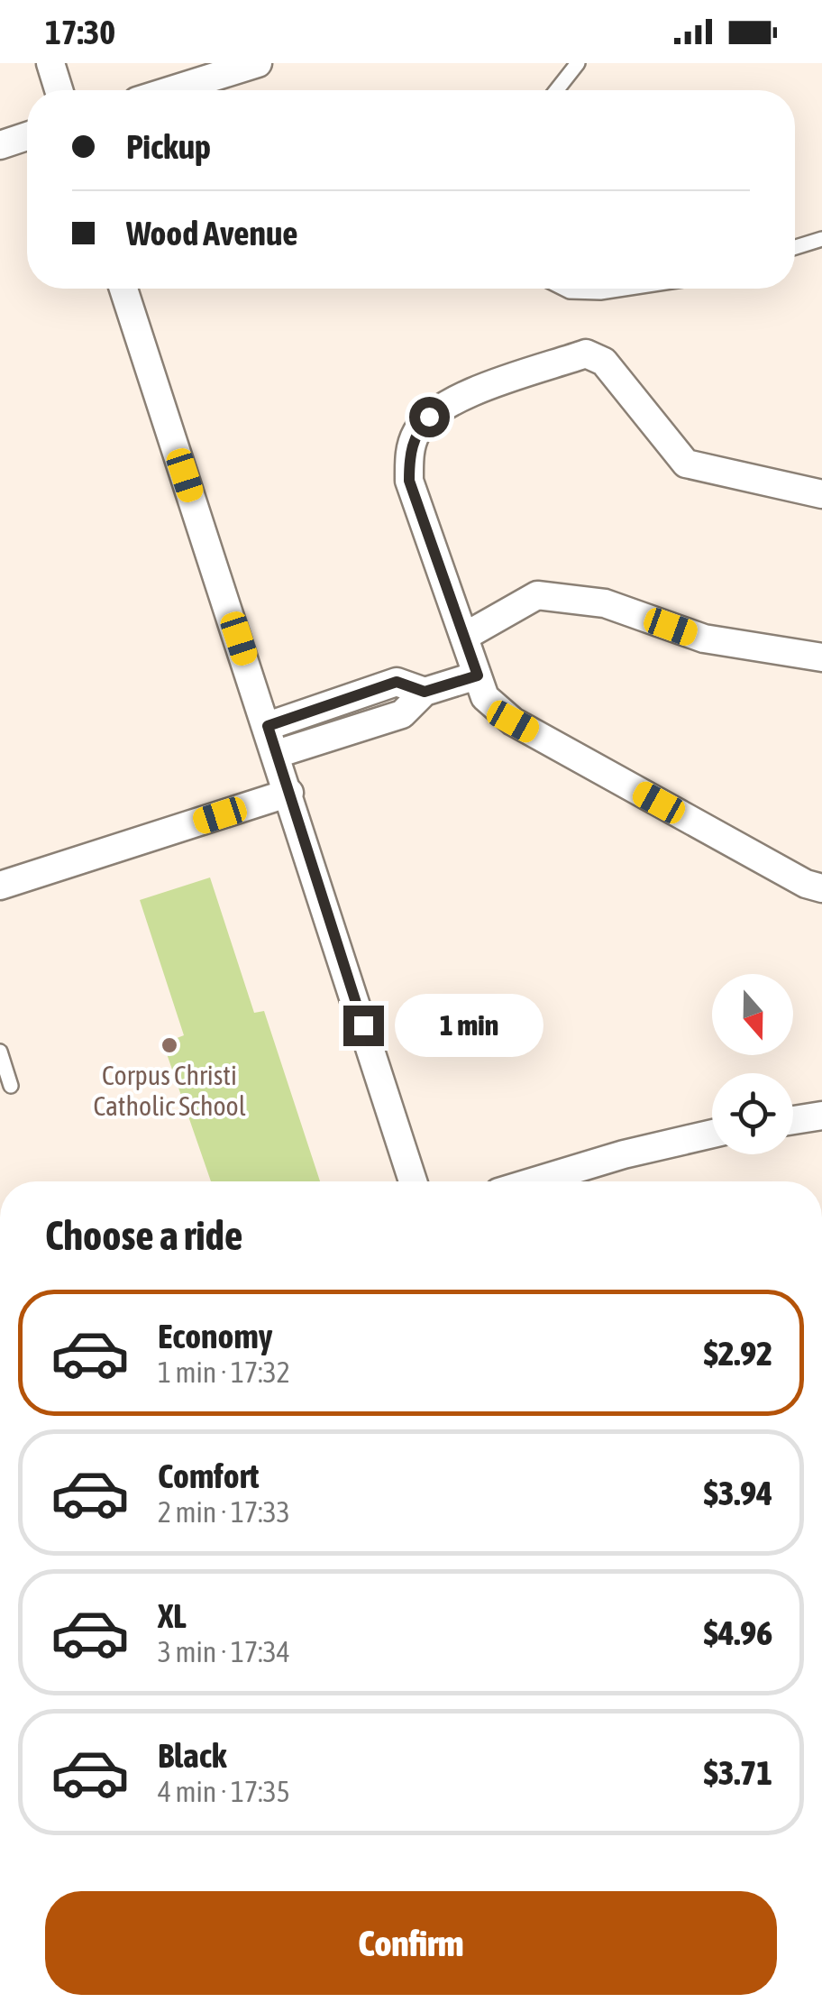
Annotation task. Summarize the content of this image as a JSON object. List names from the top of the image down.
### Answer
{
  "places": ["Corpus Christi Catholic School"],
  "north": "bottom",
  "page": {
    "status": "17:30",
    "banner": ["Pickup", "Wood Avenue"],
    "bubble": "1 min",
    "heading": "Choose a ride",
    "list": [
      {
        "name": "Economy",
        "note": "1 min · 17:32",
        "value": "$2.92"
      },
      {
        "name": "Comfort",
        "note": "2 min · 17:33",
        "value": "$3.94"
      },
      {
        "name": "XL",
        "note": "3 min · 17:34",
        "value": "$4.96"
      },
      {
        "name": "Black",
        "note": "4 min · 17:35",
        "value": "$3.71"
      }
    ],
    "buttons": "Confirm"
  }
}
